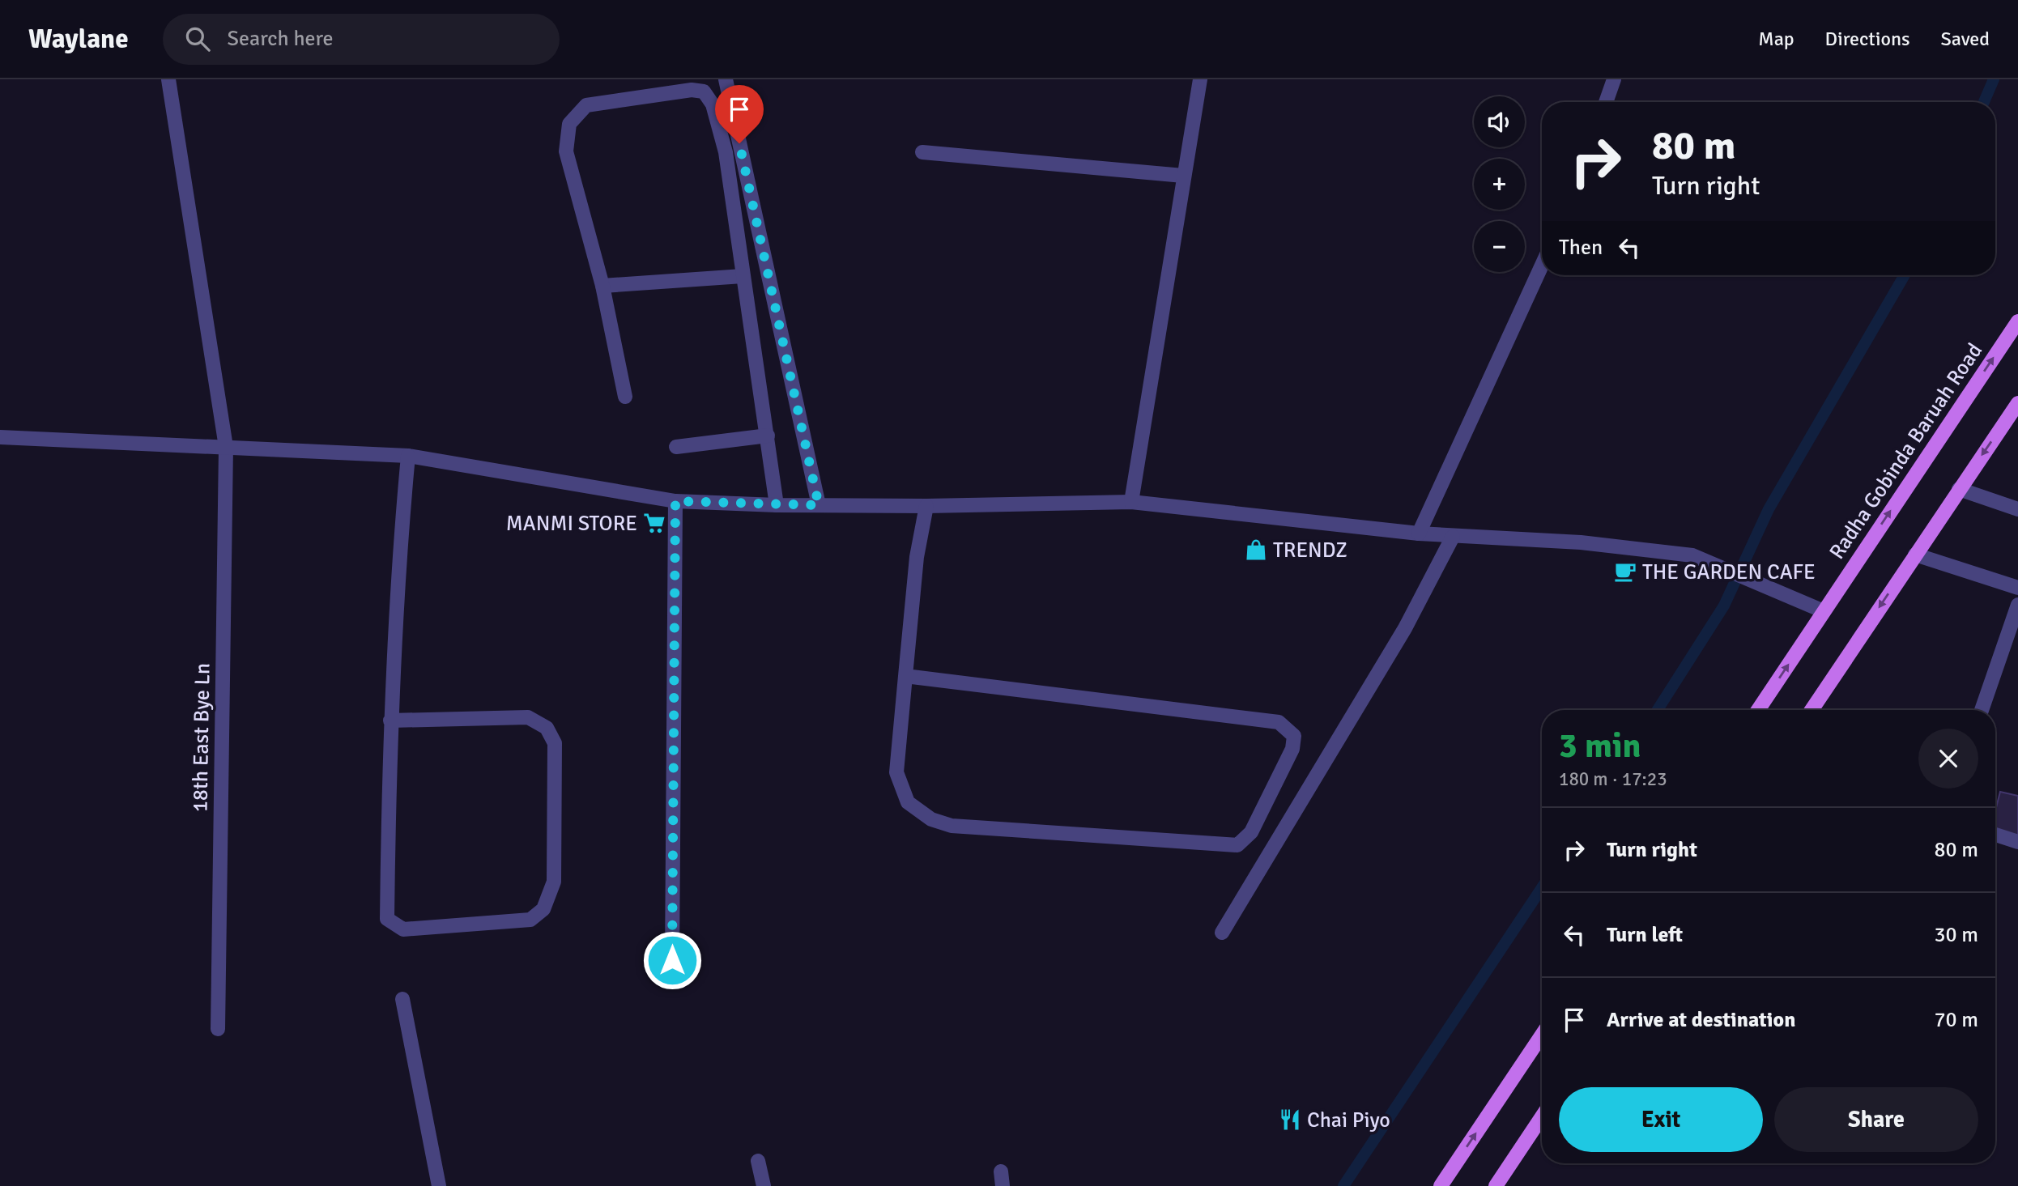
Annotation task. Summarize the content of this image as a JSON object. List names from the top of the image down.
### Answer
{
  "streets": {
    "main road": ["Radha Gobinda Baruah Road"],
    "street": ["18th East Bye Ln"]
  },
  "places": {
    "supermarket": ["MANMI STORE"],
    "shop": ["TRENDZ"],
    "cafe": ["THE GARDEN CAFE"],
    "restaurant": ["Chai Piyo"]
  },
  "page": {
    "header": "Waylane",
    "search": "Search here",
    "nav": ["Map", "Directions", "Saved"],
    "map_buttons": ["+", "−"],
    "turn": ["80 m", "Turn right"],
    "then": "Then",
    "heading": ["3 min", "180 m · 17:23"],
    "list": [
      {
        "name": "Turn right",
        "value": "80 m"
      },
      {
        "name": "Turn left",
        "value": "30 m"
      },
      {
        "name": "Arrive at destination",
        "value": "70 m"
      }
    ],
    "buttons": ["Exit", "Share"]
  }
}
